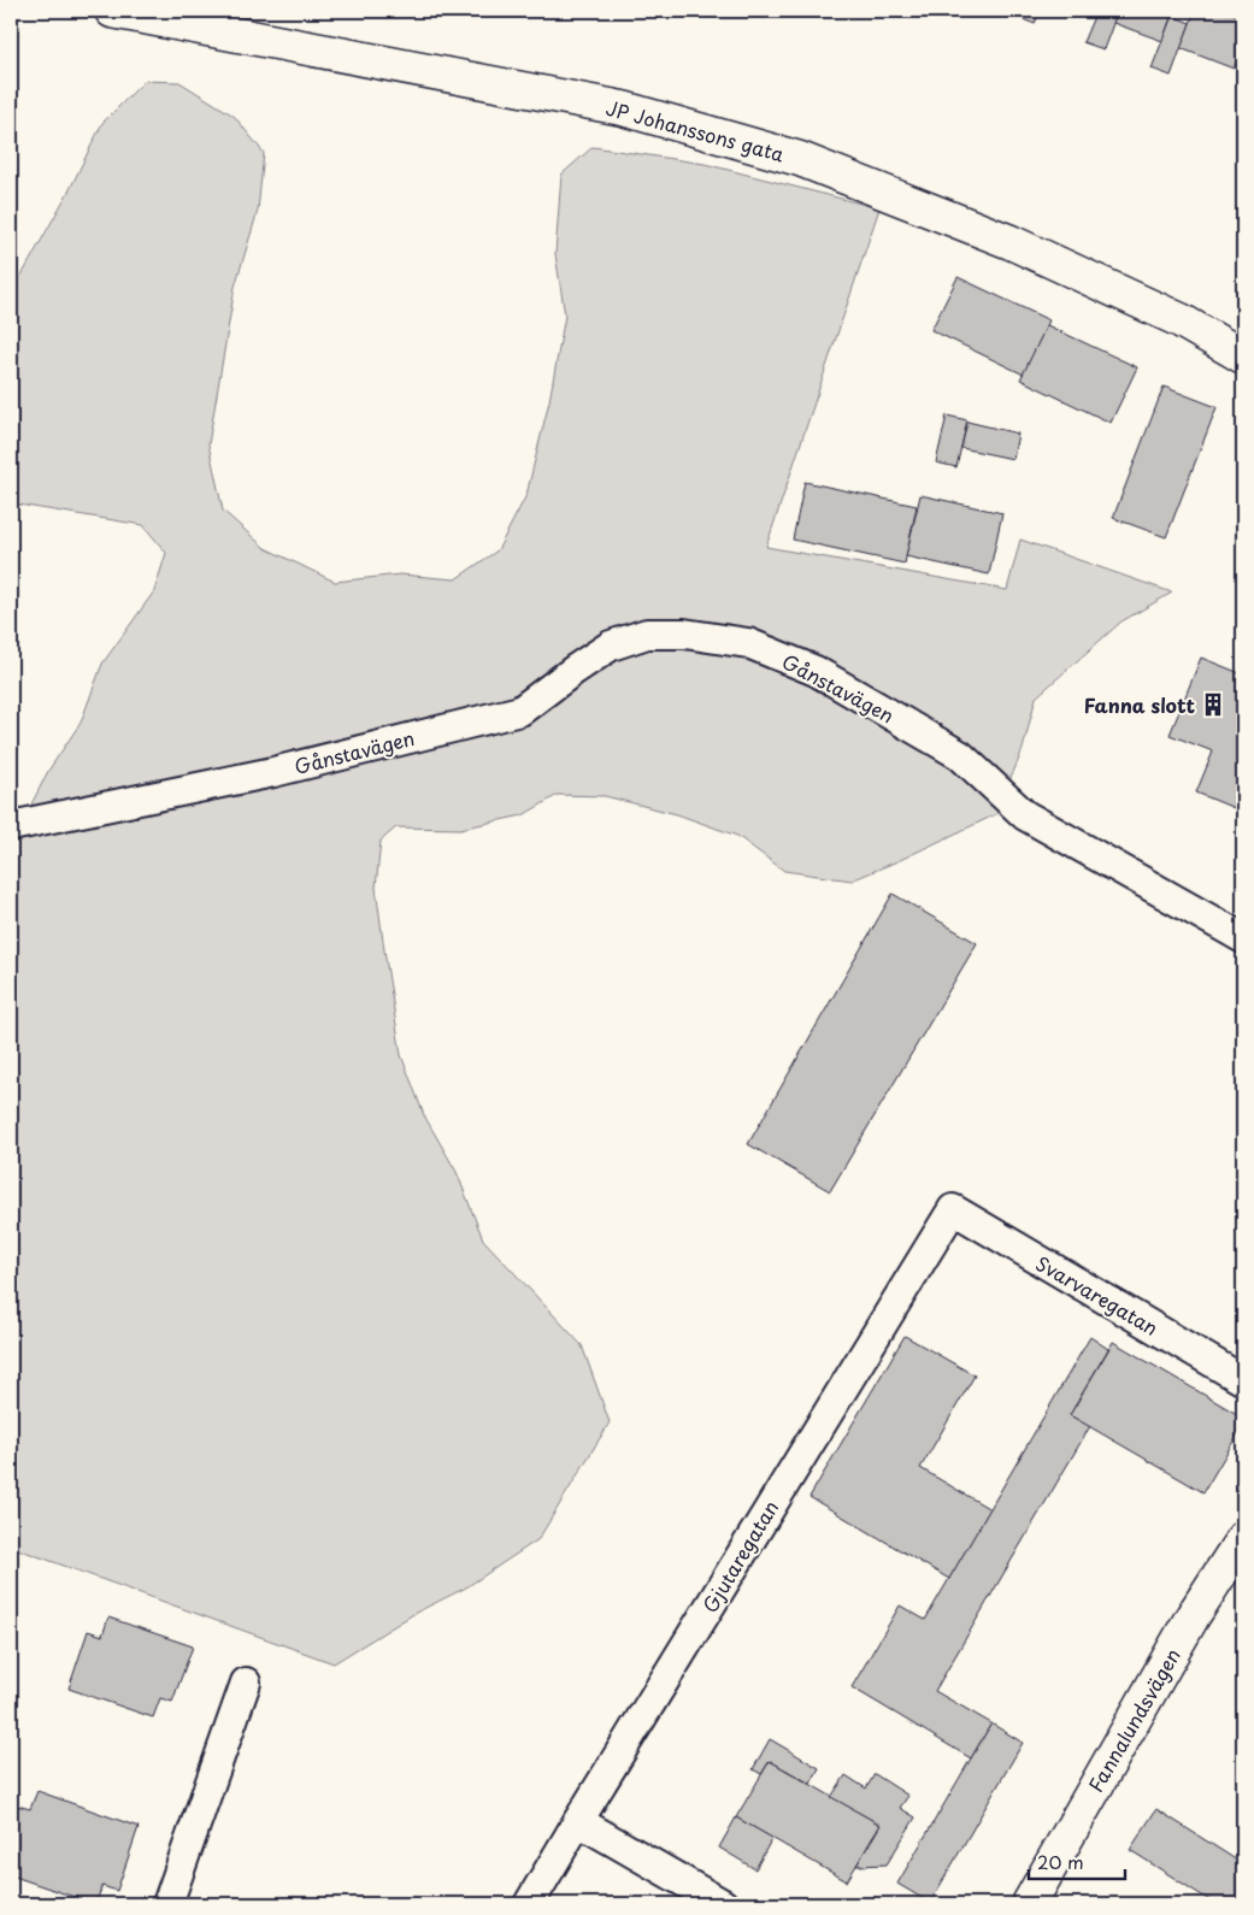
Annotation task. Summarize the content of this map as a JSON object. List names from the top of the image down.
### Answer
{
  "streets": {
    "street": [
      "JP Johanssons gata",
      "Gånstavägen",
      "Svarvaregatan",
      "Gjutaregatan",
      "Fannalundsvägen"
    ]
  },
  "crossings": [
    ["Svarvaregatan", "Gjutaregatan"]
  ],
  "places": {
    "building": ["Fanna slott"]
  },
  "scale_bar": "20 m"
}
